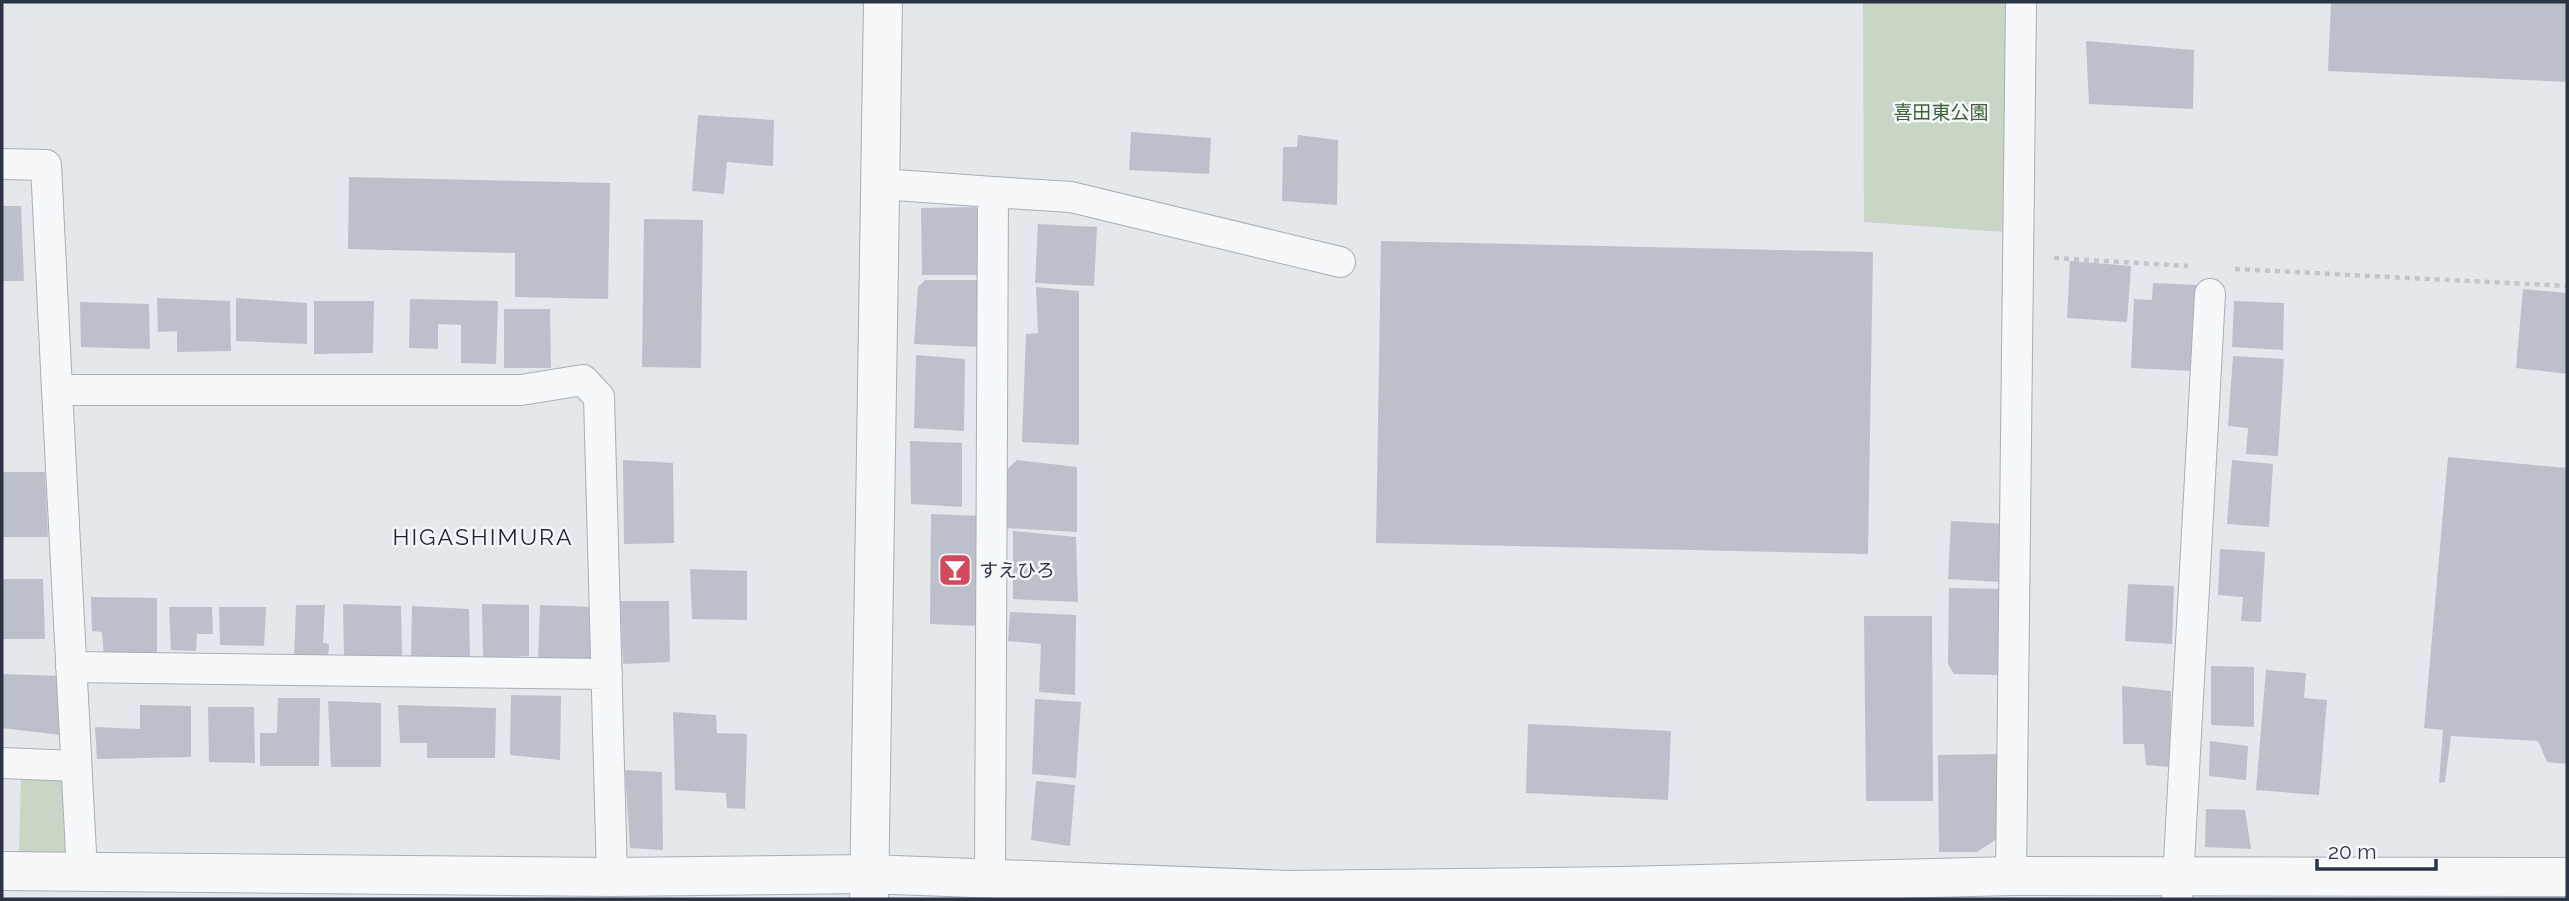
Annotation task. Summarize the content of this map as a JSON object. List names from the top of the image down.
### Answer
{
  "districts": ["HIGASHIMURA"],
  "parks": ["喜田東公園"],
  "places": {
    "bar": ["すえひろ"]
  },
  "scale_bar": "20 m"
}
